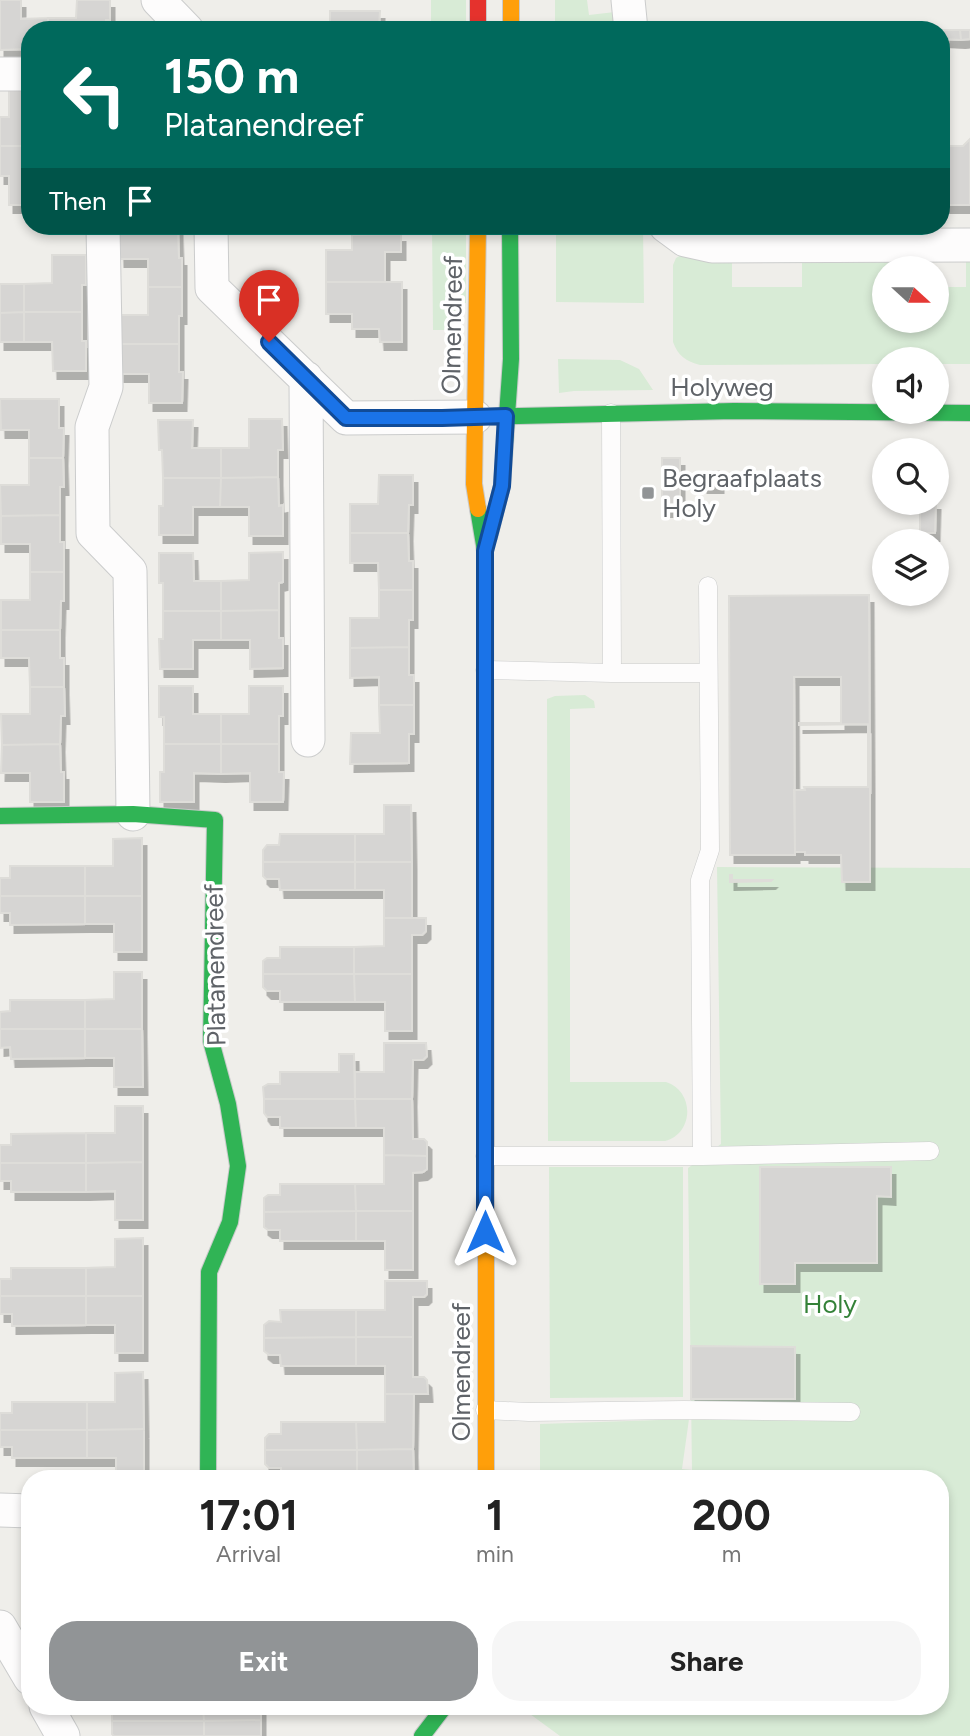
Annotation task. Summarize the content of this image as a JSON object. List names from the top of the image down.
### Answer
{
  "streets": {
    "street": ["Olmendreef", "Holyweg", "Platanendreef"]
  },
  "crossings": [
    ["Olmendreef", "Holyweg"]
  ],
  "parks": ["Holy"],
  "places": {
    "transit": ["Begraafplaats Holy"]
  },
  "north": "right",
  "page": {
    "turn": ["150 m", "Platanendreef"],
    "then": "Then",
    "eta": [
      "17:01",
      "Arrival",
      "1",
      "min",
      "200",
      "m"
    ],
    "buttons": ["Exit", "Share"]
  }
}
